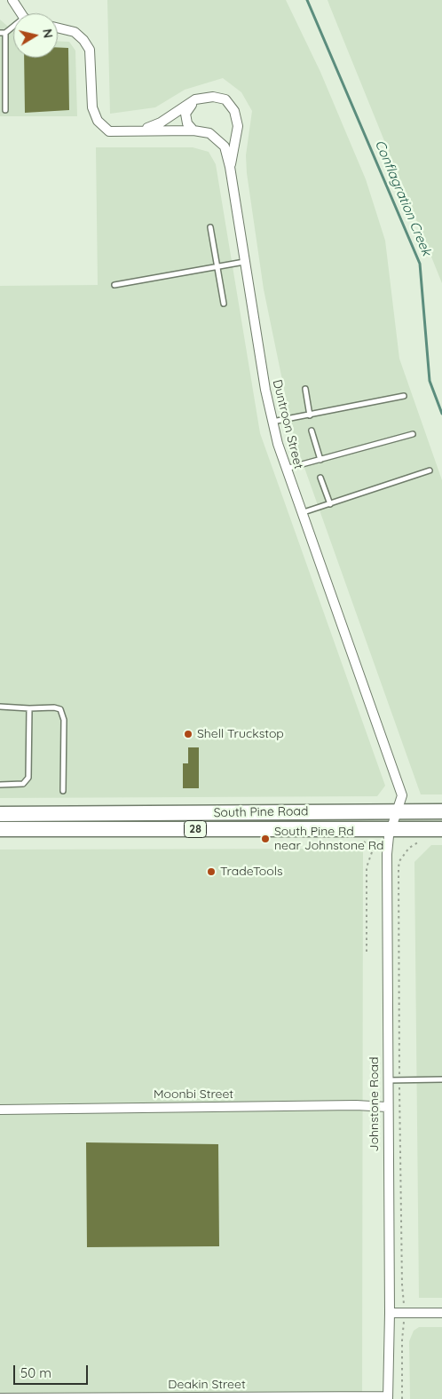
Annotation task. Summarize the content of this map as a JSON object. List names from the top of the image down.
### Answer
{
  "streets": {
    "highway": ["South Pine Road", "28"],
    "street": [
      "Duntroon Street",
      "Moonbi Street",
      "Johnstone Road",
      "Deakin Street"
    ]
  },
  "crossings": [
    ["Duntroon Street", "South Pine Road"],
    ["Duntroon Street", "Johnstone Road"],
    ["South Pine Road", "Johnstone Road"],
    ["Moonbi Street", "Johnstone Road"],
    ["Johnstone Road", "Deakin Street"]
  ],
  "water": ["Conflagration Creek"],
  "places": ["Shell Truckstop", "South Pine Rd near Johnstone Rd", "TradeTools"],
  "scale_bar": "50 m",
  "north": "right"
}
